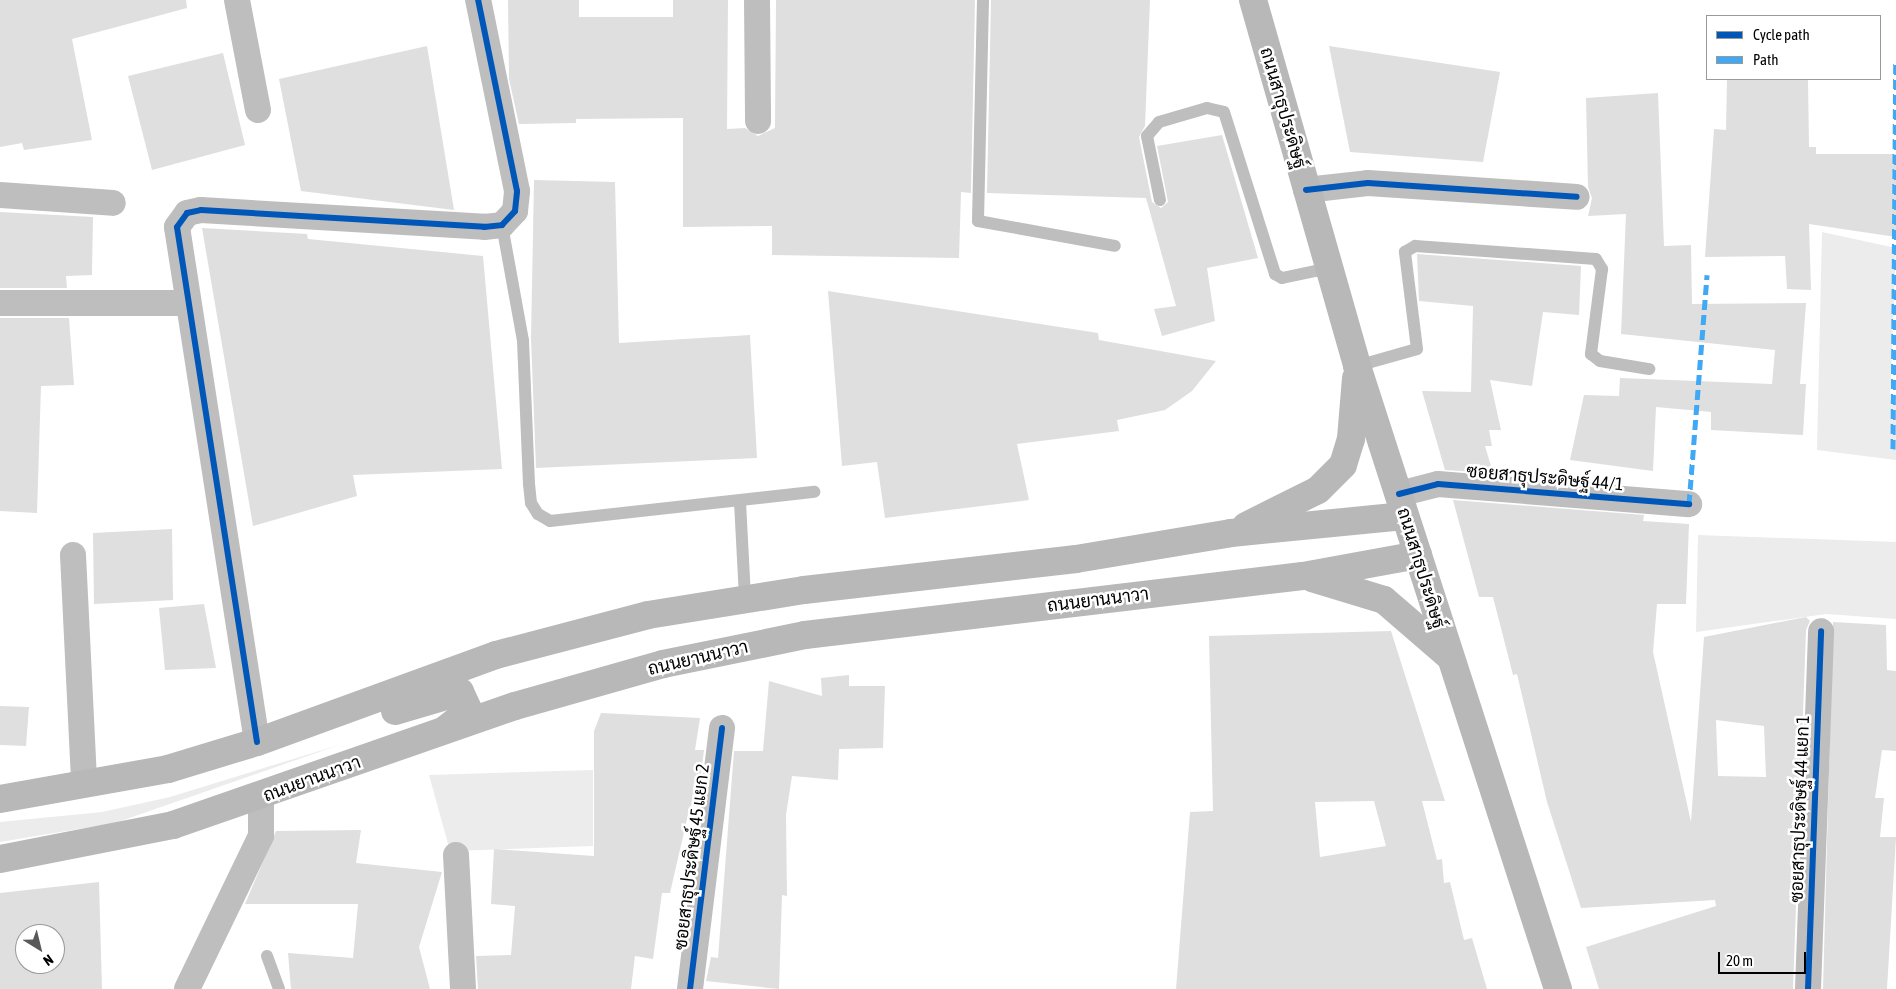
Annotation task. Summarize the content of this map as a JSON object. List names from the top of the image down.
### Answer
{
  "streets": {
    "main road": ["ถนนสาธุประดิษฐ์", "ถนนยานนาวา"],
    "street": ["ซอยสาธุประดิษฐ์ 44/1", "ซอยสาธุประดิษฐ์ 44 แยก 1", "ซอยสาธุประดิษฐ์ 45 แยก 2"]
  },
  "crossings": [
    ["ถนนสาธุประดิษฐ์", "ซอยสาธุประดิษฐ์ 44/1"],
    ["ถนนสาธุประดิษฐ์", "ถนนยานนาวา"]
  ],
  "legend": ["Cycle path", "Path"],
  "scale_bar": "20 m",
  "north": "bottom right"
}
